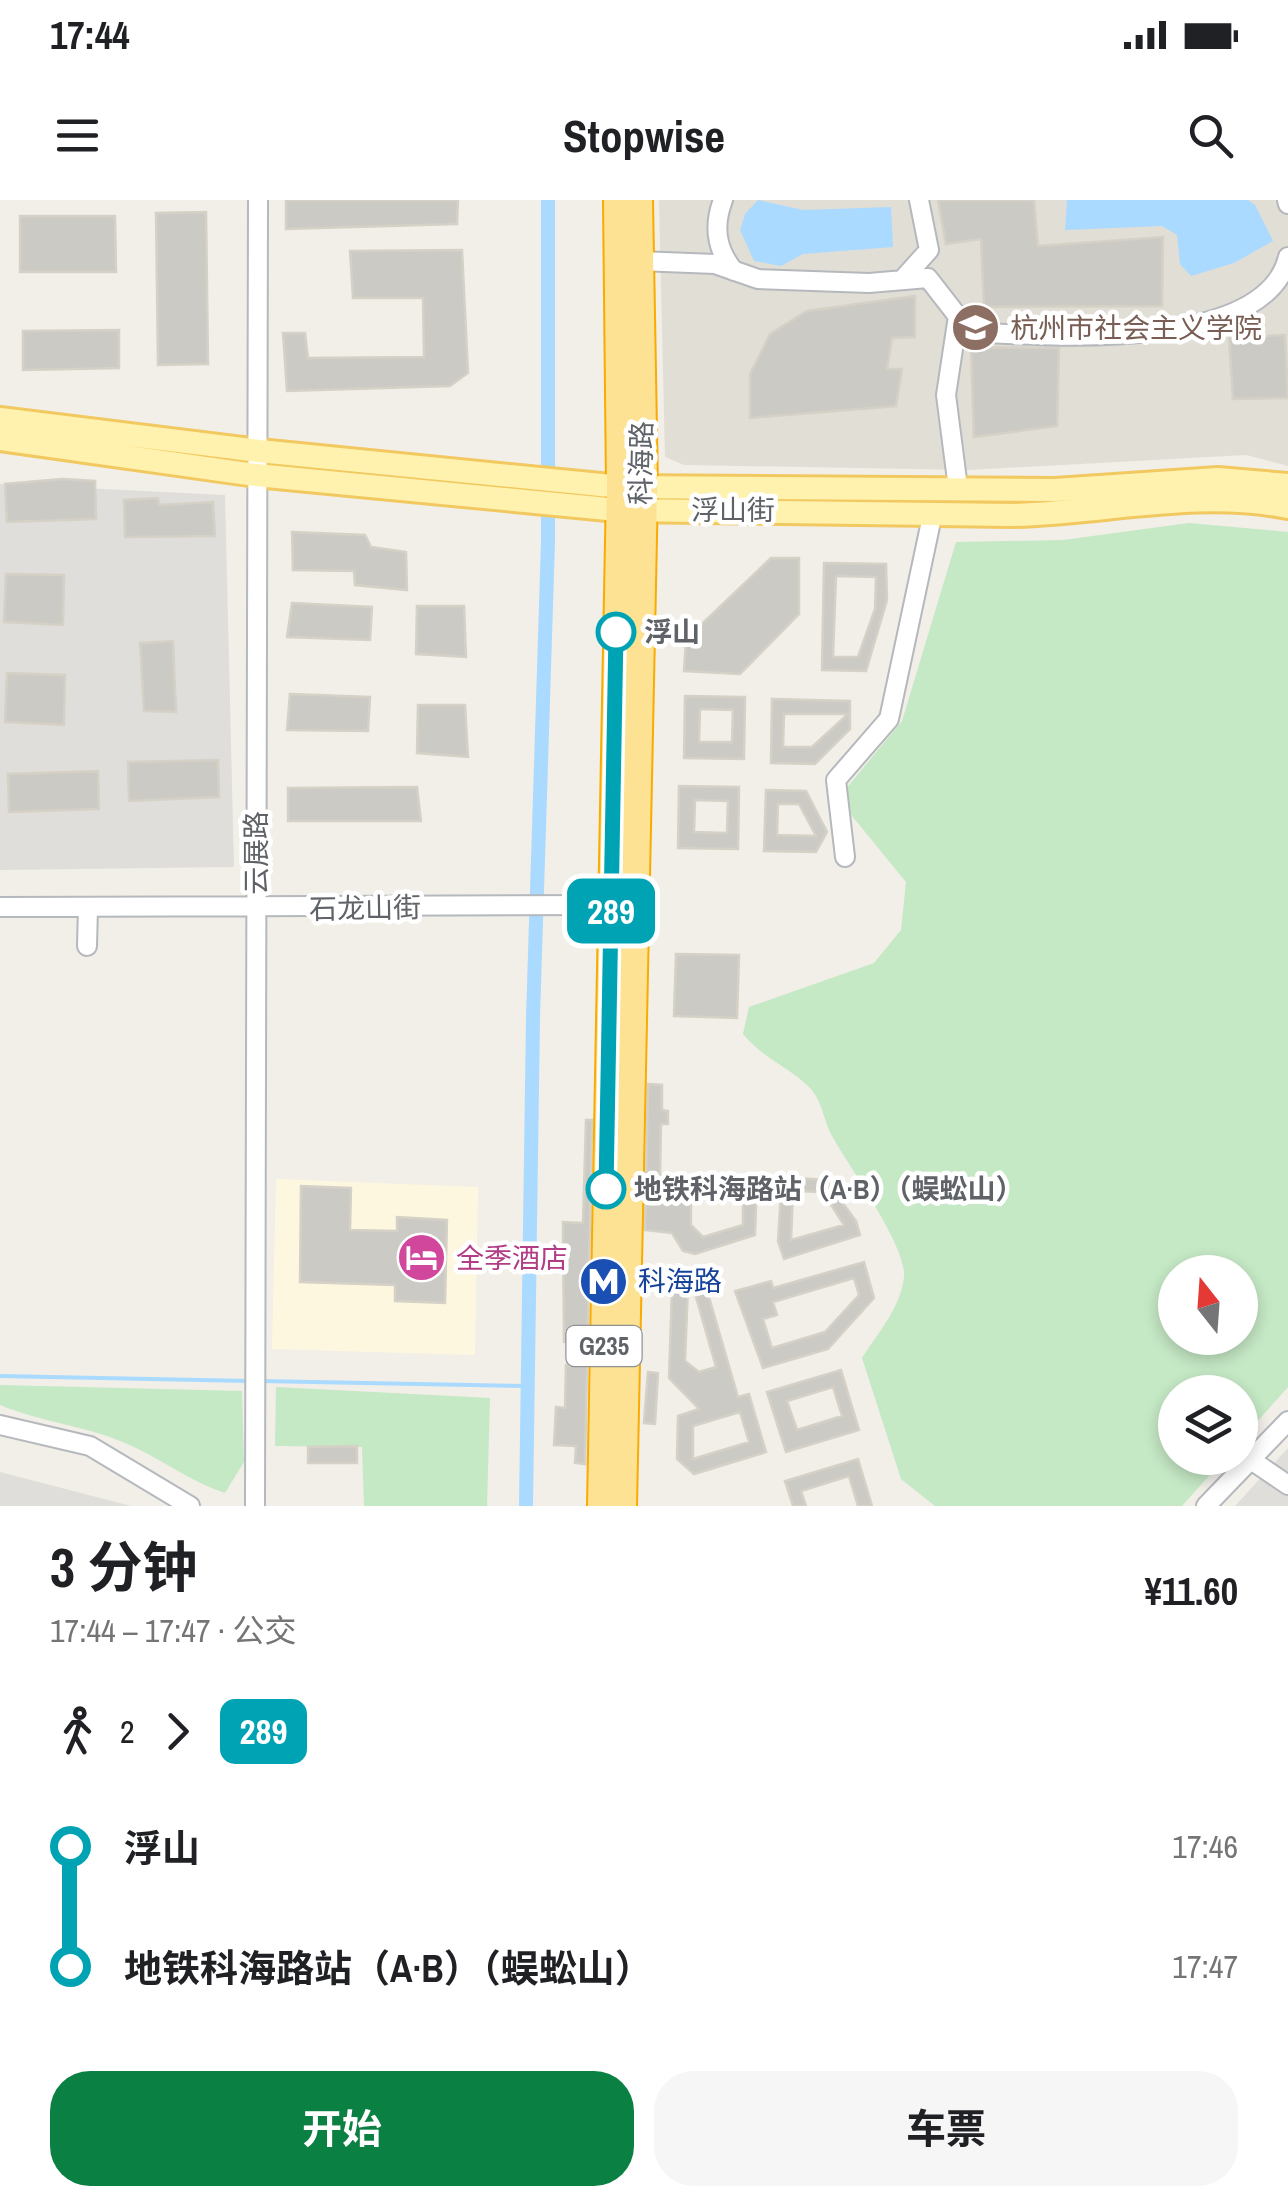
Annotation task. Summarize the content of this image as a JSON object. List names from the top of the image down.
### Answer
{
  "streets": {
    "highway": ["科海路", "G235"],
    "main road": ["浮山街"],
    "street": ["云展路", "石龙山街"]
  },
  "crossings": [
    ["科海路", "浮山街"],
    ["科海路", "石龙山街"],
    ["浮山街", "云展路"],
    ["云展路", "石龙山街"]
  ],
  "places": {
    "school or university": ["杭州市社会主义学院"],
    "other": ["浮山", "地铁科海路站（A·B）（蜈蚣山）"],
    "hotel": ["全季酒店"],
    "metro station": ["科海路"]
  },
  "lines": ["bus line 289"],
  "north": "top",
  "page": {
    "status": "17:44",
    "header": "Stopwise",
    "on_map": "289",
    "heading": ["3 分钟", "17:44 – 17:47 · 公交", "¥11.60"],
    "legs": ["2", "289"],
    "list": [
      {
        "name": "浮山",
        "value": "17:46"
      },
      {
        "name": "地铁科海路站（A·B）（蜈蚣山）",
        "value": "17:47"
      }
    ],
    "buttons": ["开始", "车票"]
  }
}
